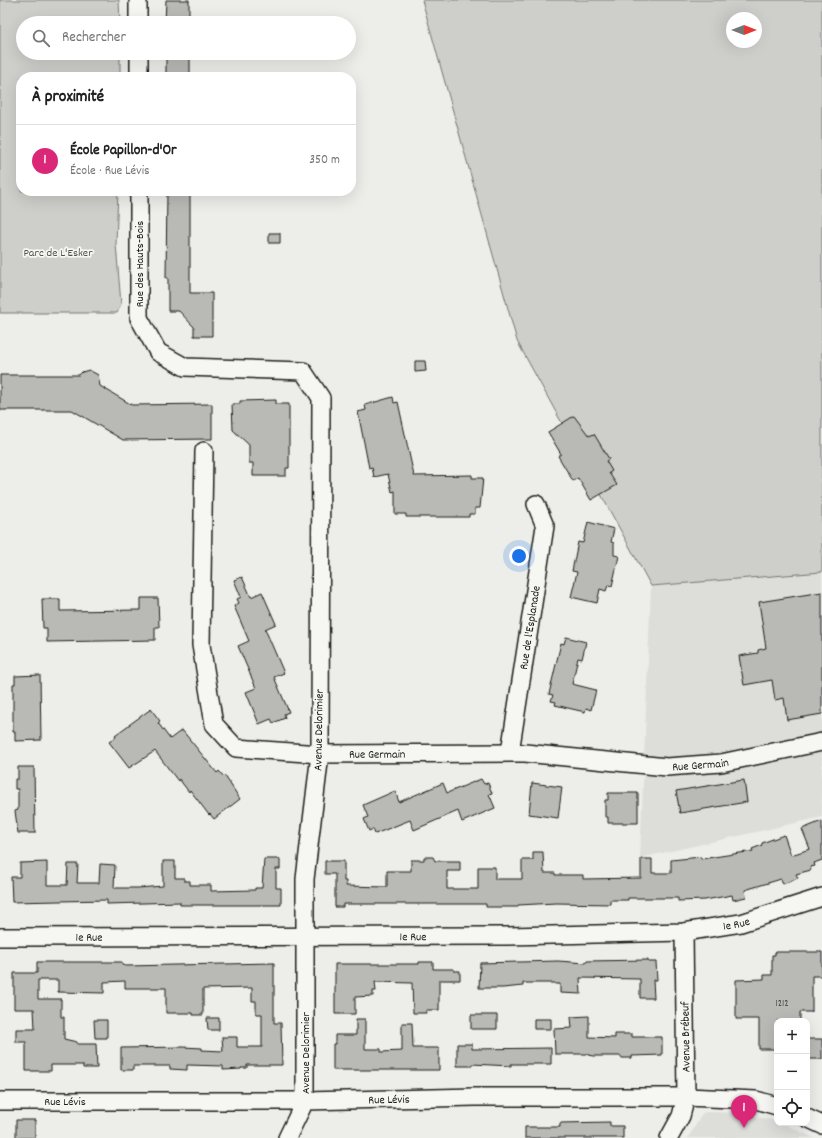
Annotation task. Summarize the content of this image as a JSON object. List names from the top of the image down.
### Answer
{
  "streets": {
    "street": [
      "Rue des Hauts-Bois",
      "Rue de l'Esplanade",
      "Avenue Delorimier",
      "Rue Germain",
      "1e Rue",
      "Avenue Brébeuf",
      "Rue Lévis"
    ]
  },
  "crossings": [
    ["Rue des Hauts-Bois", "Avenue Delorimier"],
    ["Rue de l'Esplanade", "Rue Germain"],
    ["Avenue Delorimier", "Rue Germain"],
    ["Avenue Delorimier", "1e Rue"],
    ["Avenue Delorimier", "Rue Lévis"],
    ["1e Rue", "Avenue Brébeuf"],
    ["Avenue Brébeuf", "Rue Lévis"]
  ],
  "parks": ["Parc de L'Esker"],
  "house_numbers": ["1212"],
  "north": "right",
  "page": {
    "search": "Rechercher",
    "heading": "À proximité",
    "list": [
      {
        "mark": "1",
        "name": "École Papillon-d'Or",
        "note": "École · Rue Lévis",
        "value": "350 m"
      }
    ],
    "map_buttons": ["+", "−"],
    "pins": "1"
  }
}
